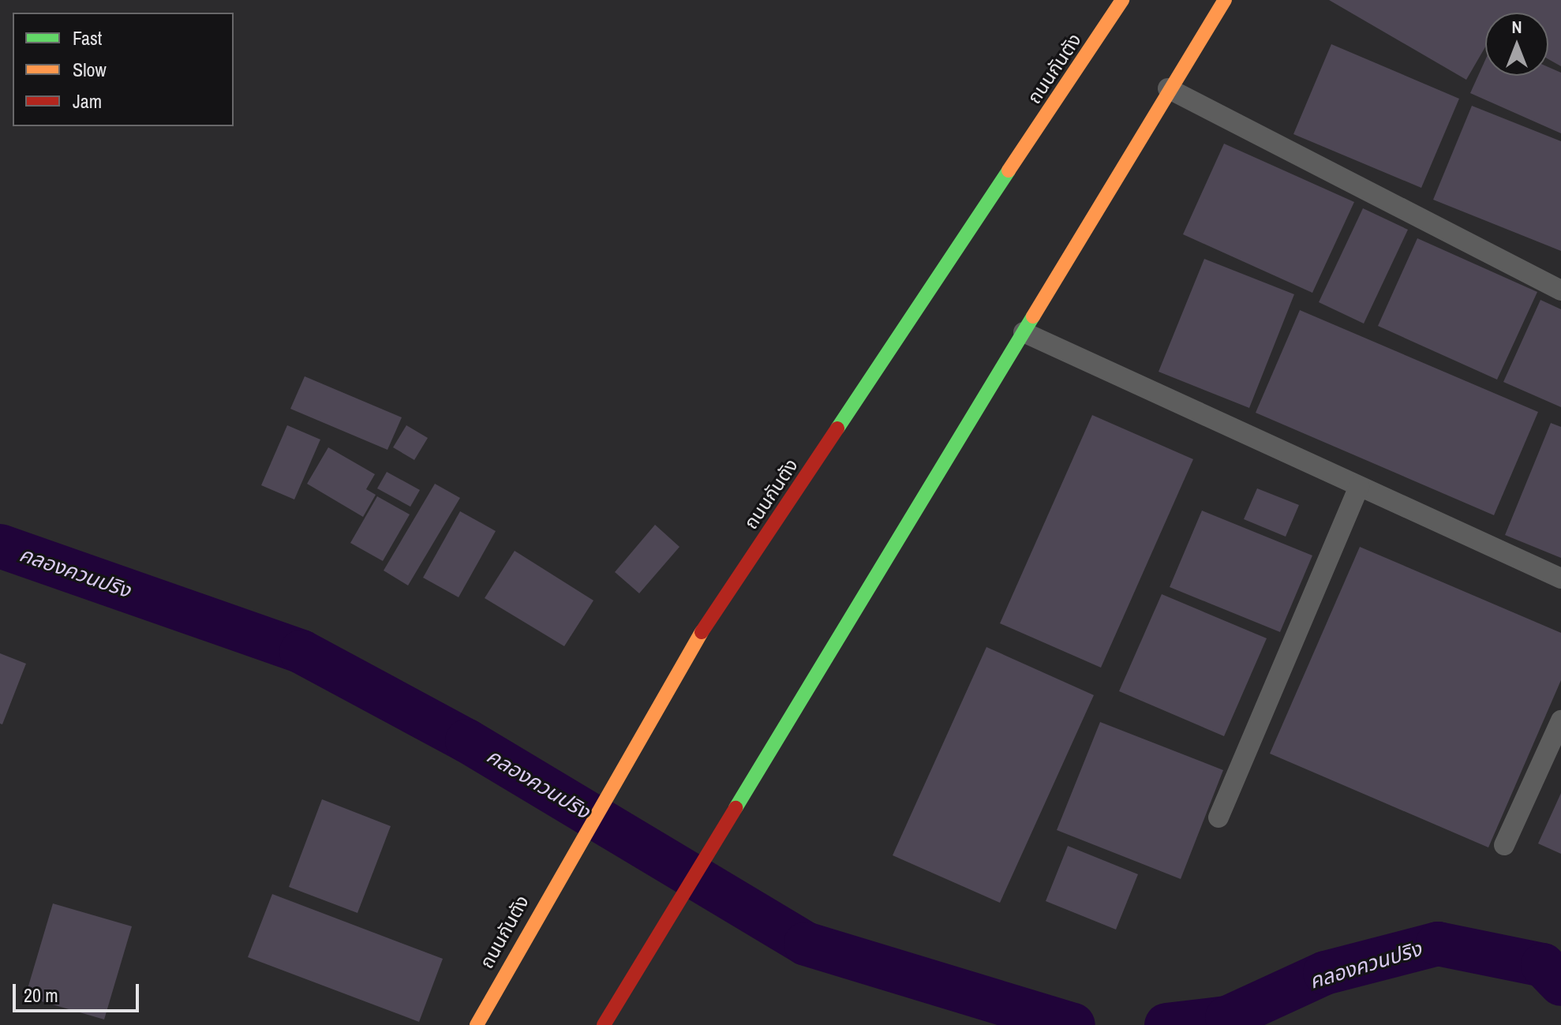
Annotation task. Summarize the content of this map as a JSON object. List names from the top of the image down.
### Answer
{
  "streets": {
    "main road": ["ถนนกันตัง"]
  },
  "water": ["คลองควนปริง"],
  "legend": ["Fast", "Slow", "Jam"],
  "scale_bar": "20 m",
  "north": "top"
}
